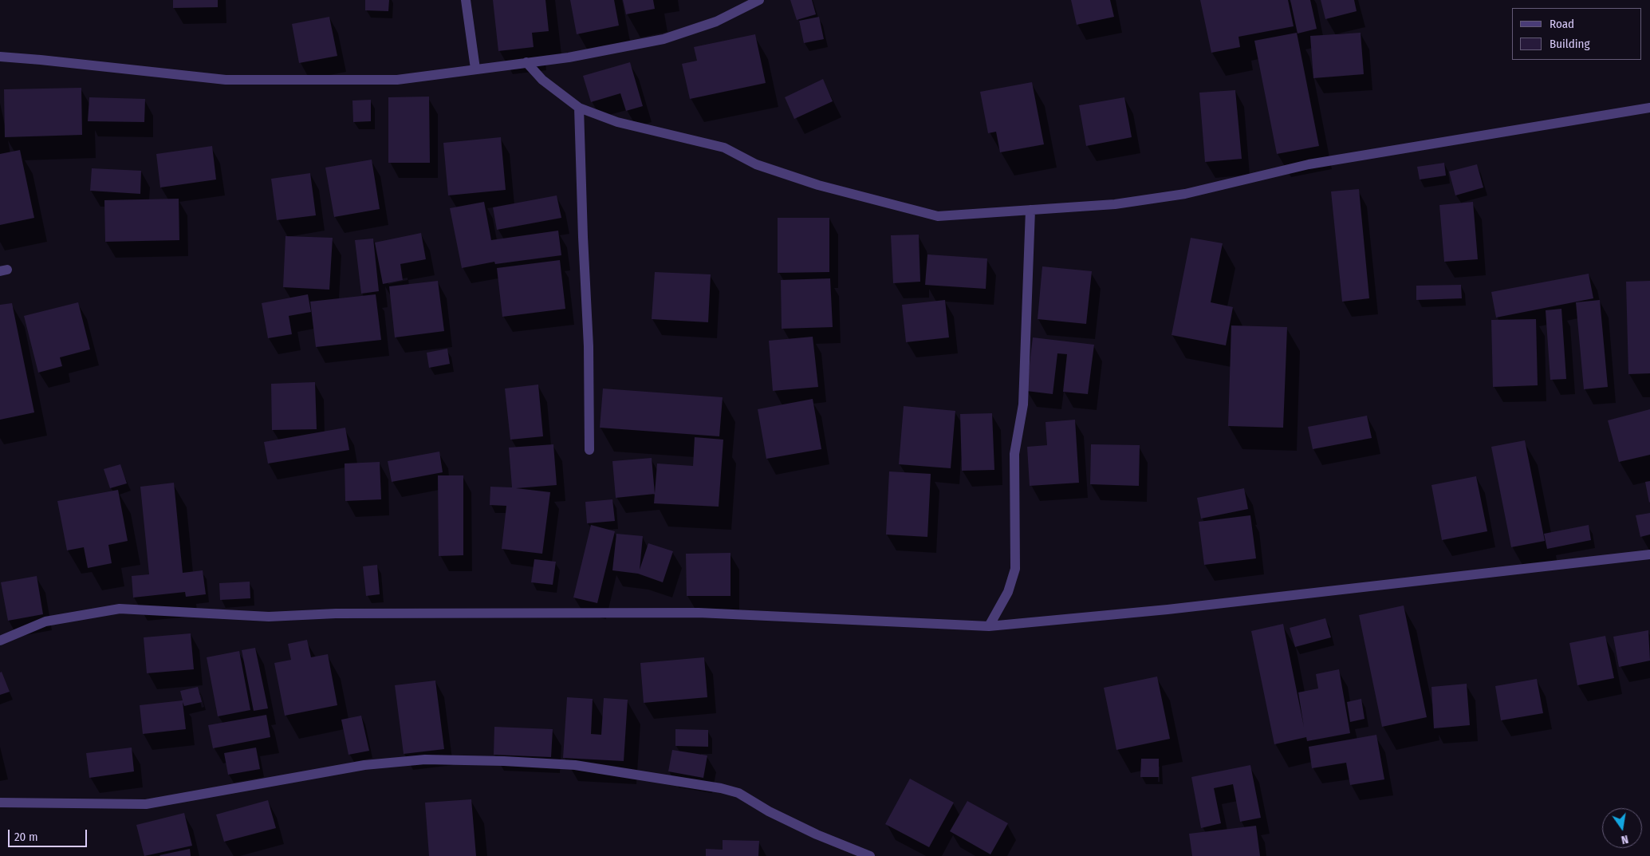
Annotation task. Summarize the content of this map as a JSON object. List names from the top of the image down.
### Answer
{
  "legend": ["Road", "Building"],
  "scale_bar": "20 m",
  "north": "bottom"
}
